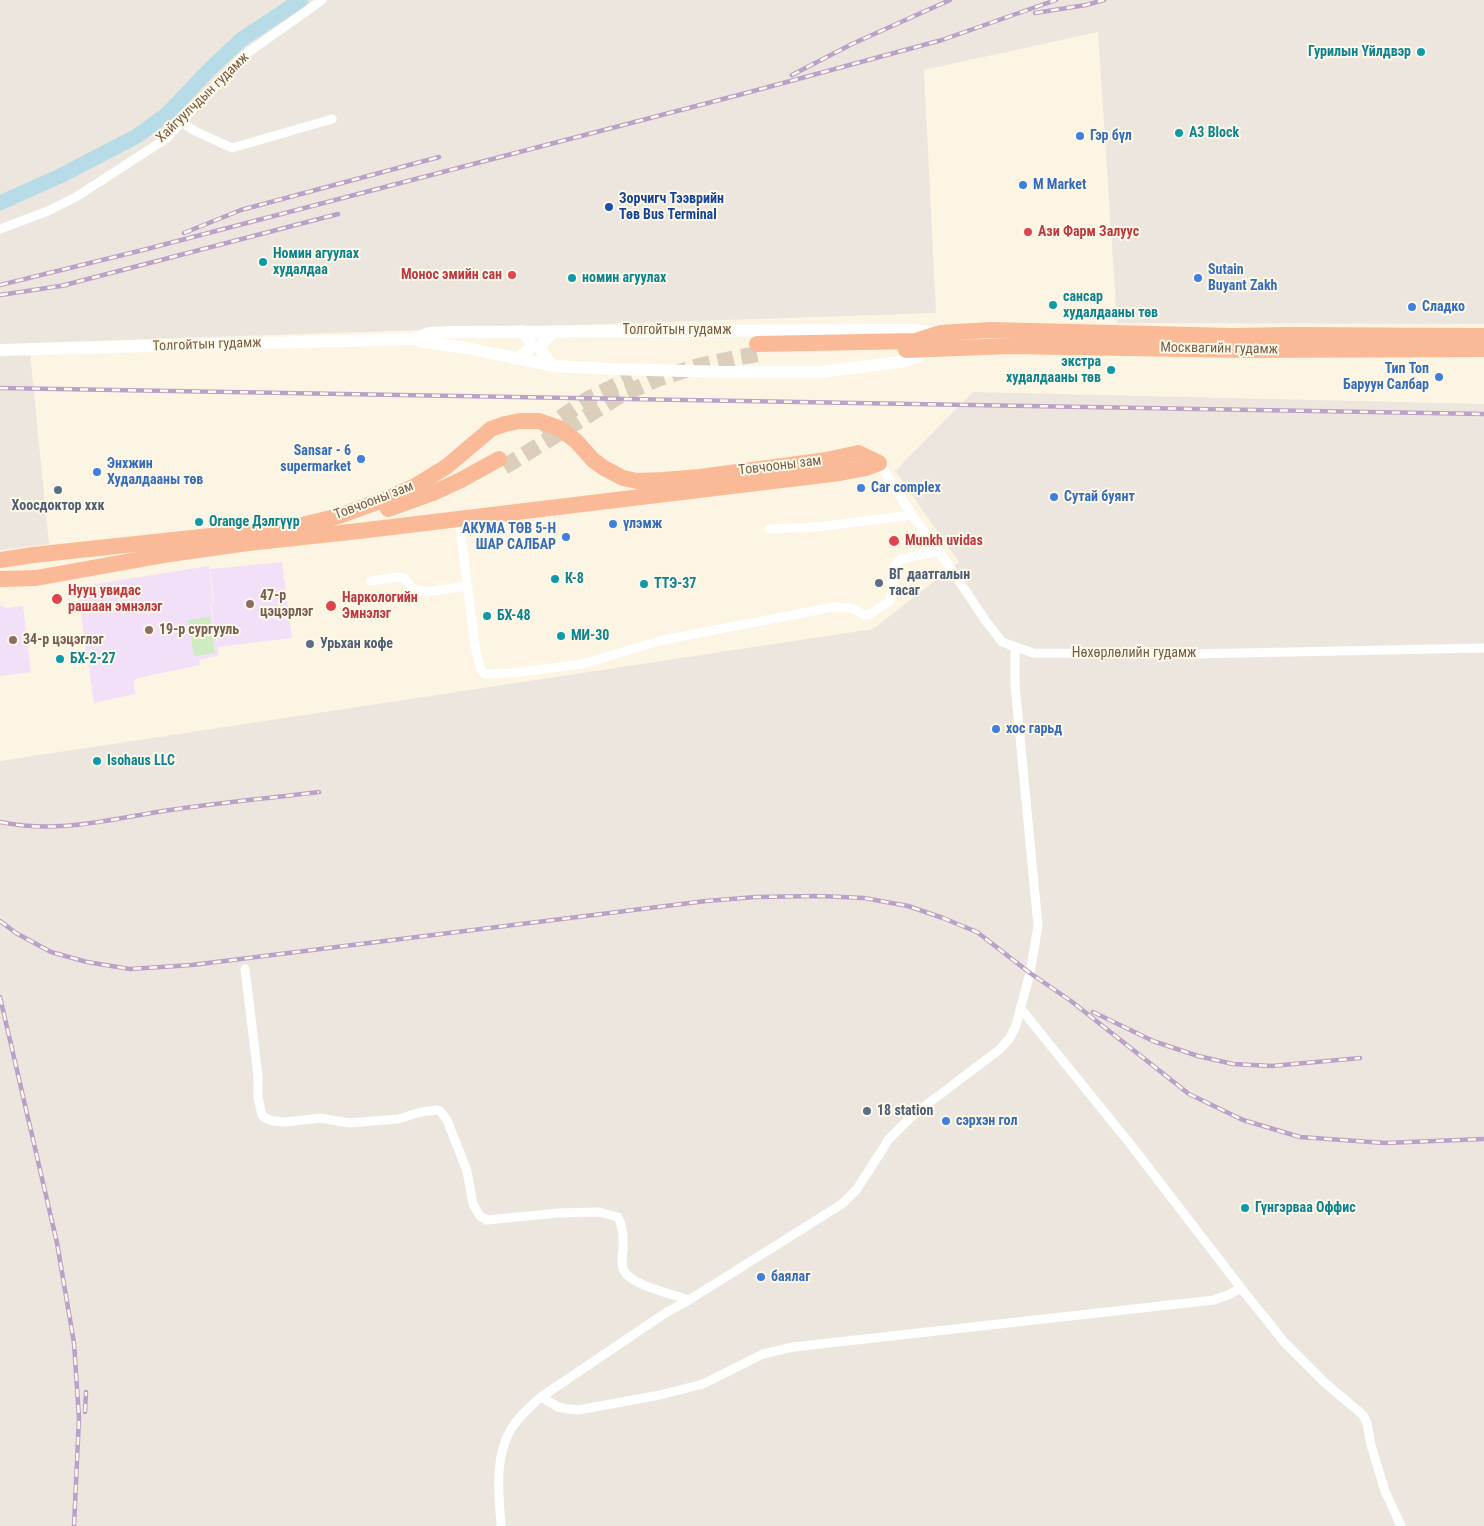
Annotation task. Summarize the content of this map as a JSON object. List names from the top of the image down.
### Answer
{
  "streets": {
    "highway": ["Москвагийн гудамж", "Товчооны зам"],
    "main road": ["Толгойтын гудамж"],
    "street": ["Хайгуулчдын гудамж", "Нөхөрлөлийн гудамж"]
  },
  "crossings": [
    ["Толгойтын гудамж", "Москвагийн гудамж"],
    ["Товчооны зам", "Нөхөрлөлийн гудамж"]
  ],
  "places": [
    "Гурилын Үйлдвэр",
    "A3 Block",
    "Гэр бүл",
    "М Market",
    "Зорчигч Тээврийн Төв Bus Terminal",
    "Ази Фарм Залуус",
    "Номин агуулах худалдаа",
    "Монос эмийн сан",
    "номин агуулах",
    "Sutain Buyant Zakh",
    "сансар худалдааны төв",
    "Сладко",
    "экстра худалдааны төв",
    "Тип Топ Баруун Салбар",
    "Sansar - 6 supermarket",
    "Энхжин Худалдааны төв",
    "Car complex",
    "Хоосдоктор ххк",
    "Сутай буянт",
    "Orange Дэлгүүр",
    "үлэмж",
    "АКУМА ТӨВ 5-Н ШАР САЛБАР",
    "Munkh uvidas",
    "К-8",
    "ВГ даатгалын тасаг",
    "ТТЭ-37",
    "Нууц увидас рашаан эмнэлэг",
    "47-р цэцэрлэг",
    "Наркологийн Эмнэлэг",
    "БХ-48",
    "19-р сургууль",
    "МИ-30",
    "34-р цэцэглэг",
    "Урьхан кофе",
    "БХ-2-27",
    "хос гарьд",
    "Isohaus LLC",
    "18 station",
    "сэрхэн гол",
    "Гүнгэрваа Оффис",
    "баялаг"
  ]
}
